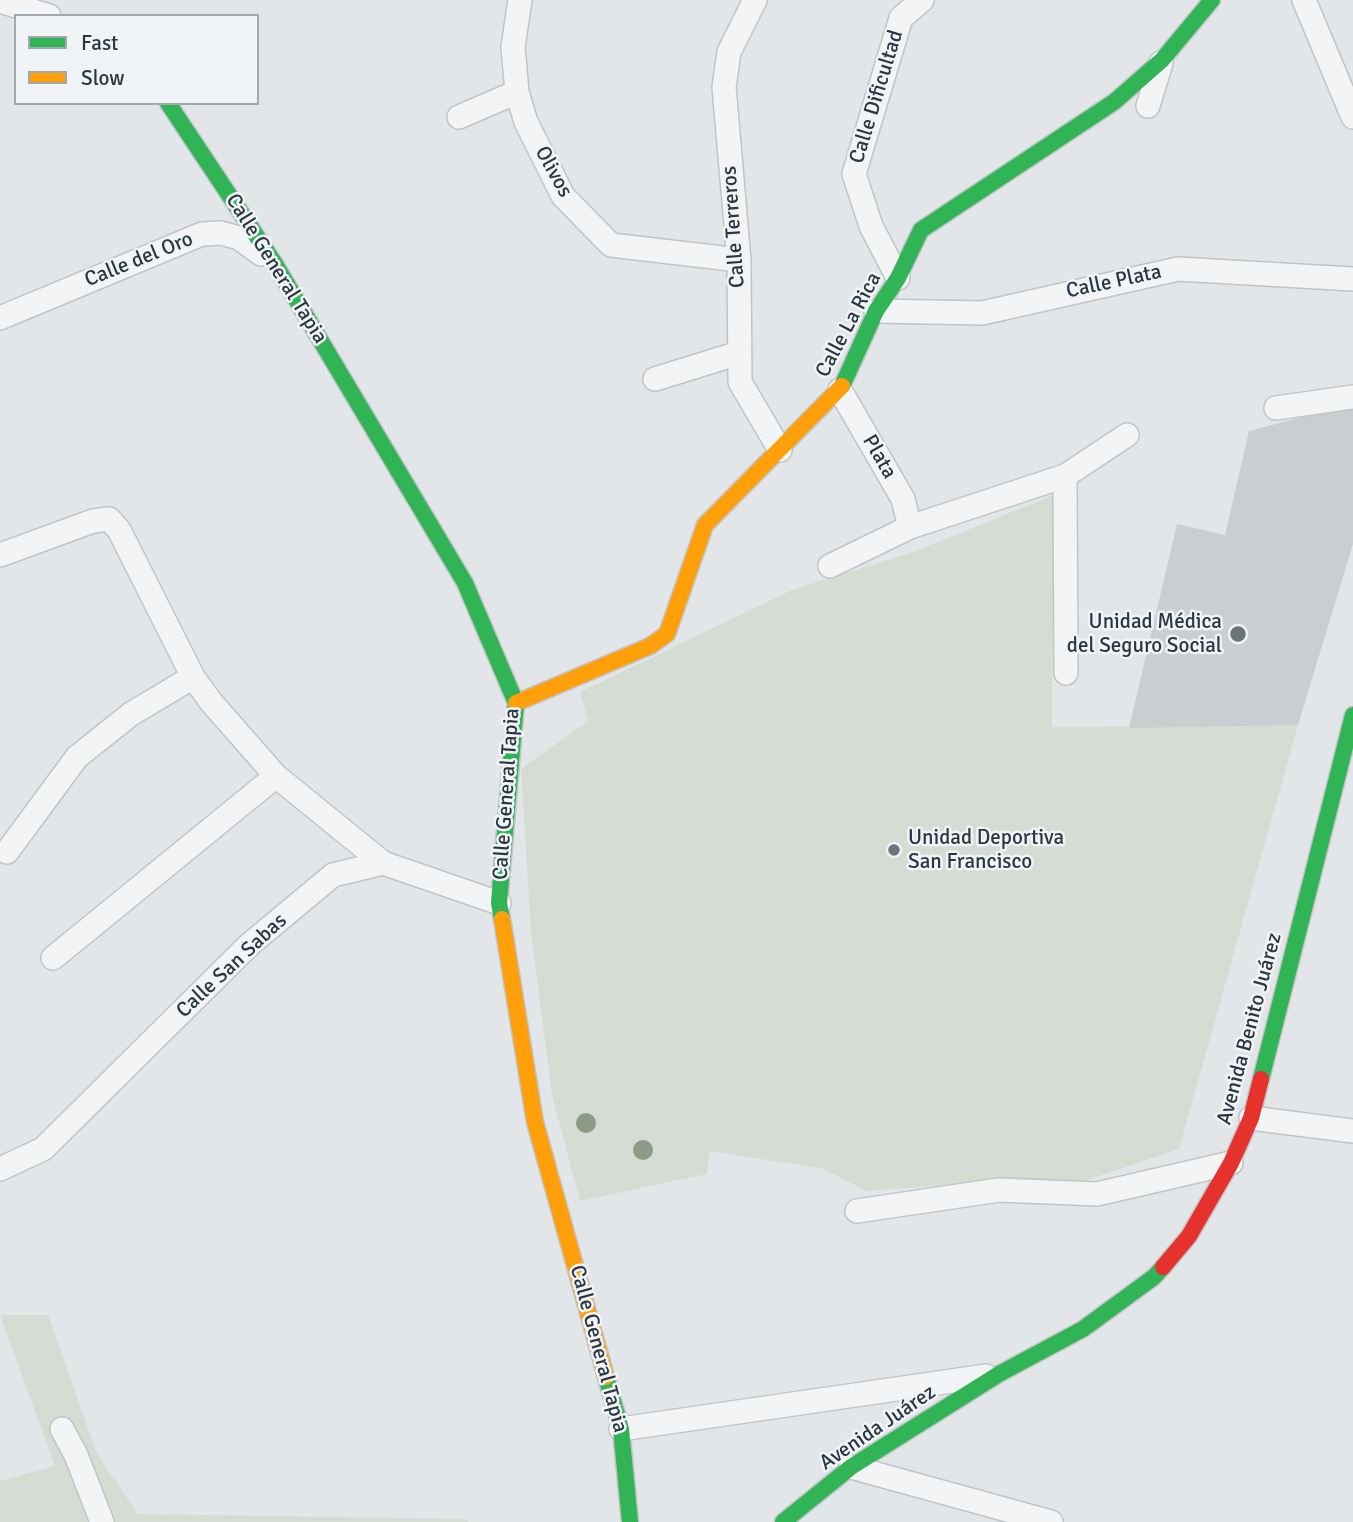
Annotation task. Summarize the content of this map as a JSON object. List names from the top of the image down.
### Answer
{
  "streets": {
    "street": [
      "Calle Dificultad",
      "Olivos",
      "Calle Terreros",
      "Calle del Oro",
      "Calle General Tapia",
      "Calle Plata",
      "Calle La Rica",
      "Plata",
      "Calle San Sabas",
      "Avenida Benito Juárez",
      "Avenida Juárez"
    ]
  },
  "crossings": [
    ["Calle Dificultad", "Calle La Rica"],
    ["Olivos", "Calle Terreros"],
    ["Calle Terreros", "Calle La Rica"],
    ["Calle del Oro", "Calle General Tapia"],
    ["Calle General Tapia", "Calle La Rica"],
    ["Calle Plata", "Calle La Rica"],
    ["Calle La Rica", "Plata"],
    ["Avenida Benito Juárez", "Avenida Juárez"]
  ],
  "places": ["Unidad Médica del Seguro Social", "Unidad Deportiva San Francisco"],
  "legend": ["Fast", "Slow"]
}
